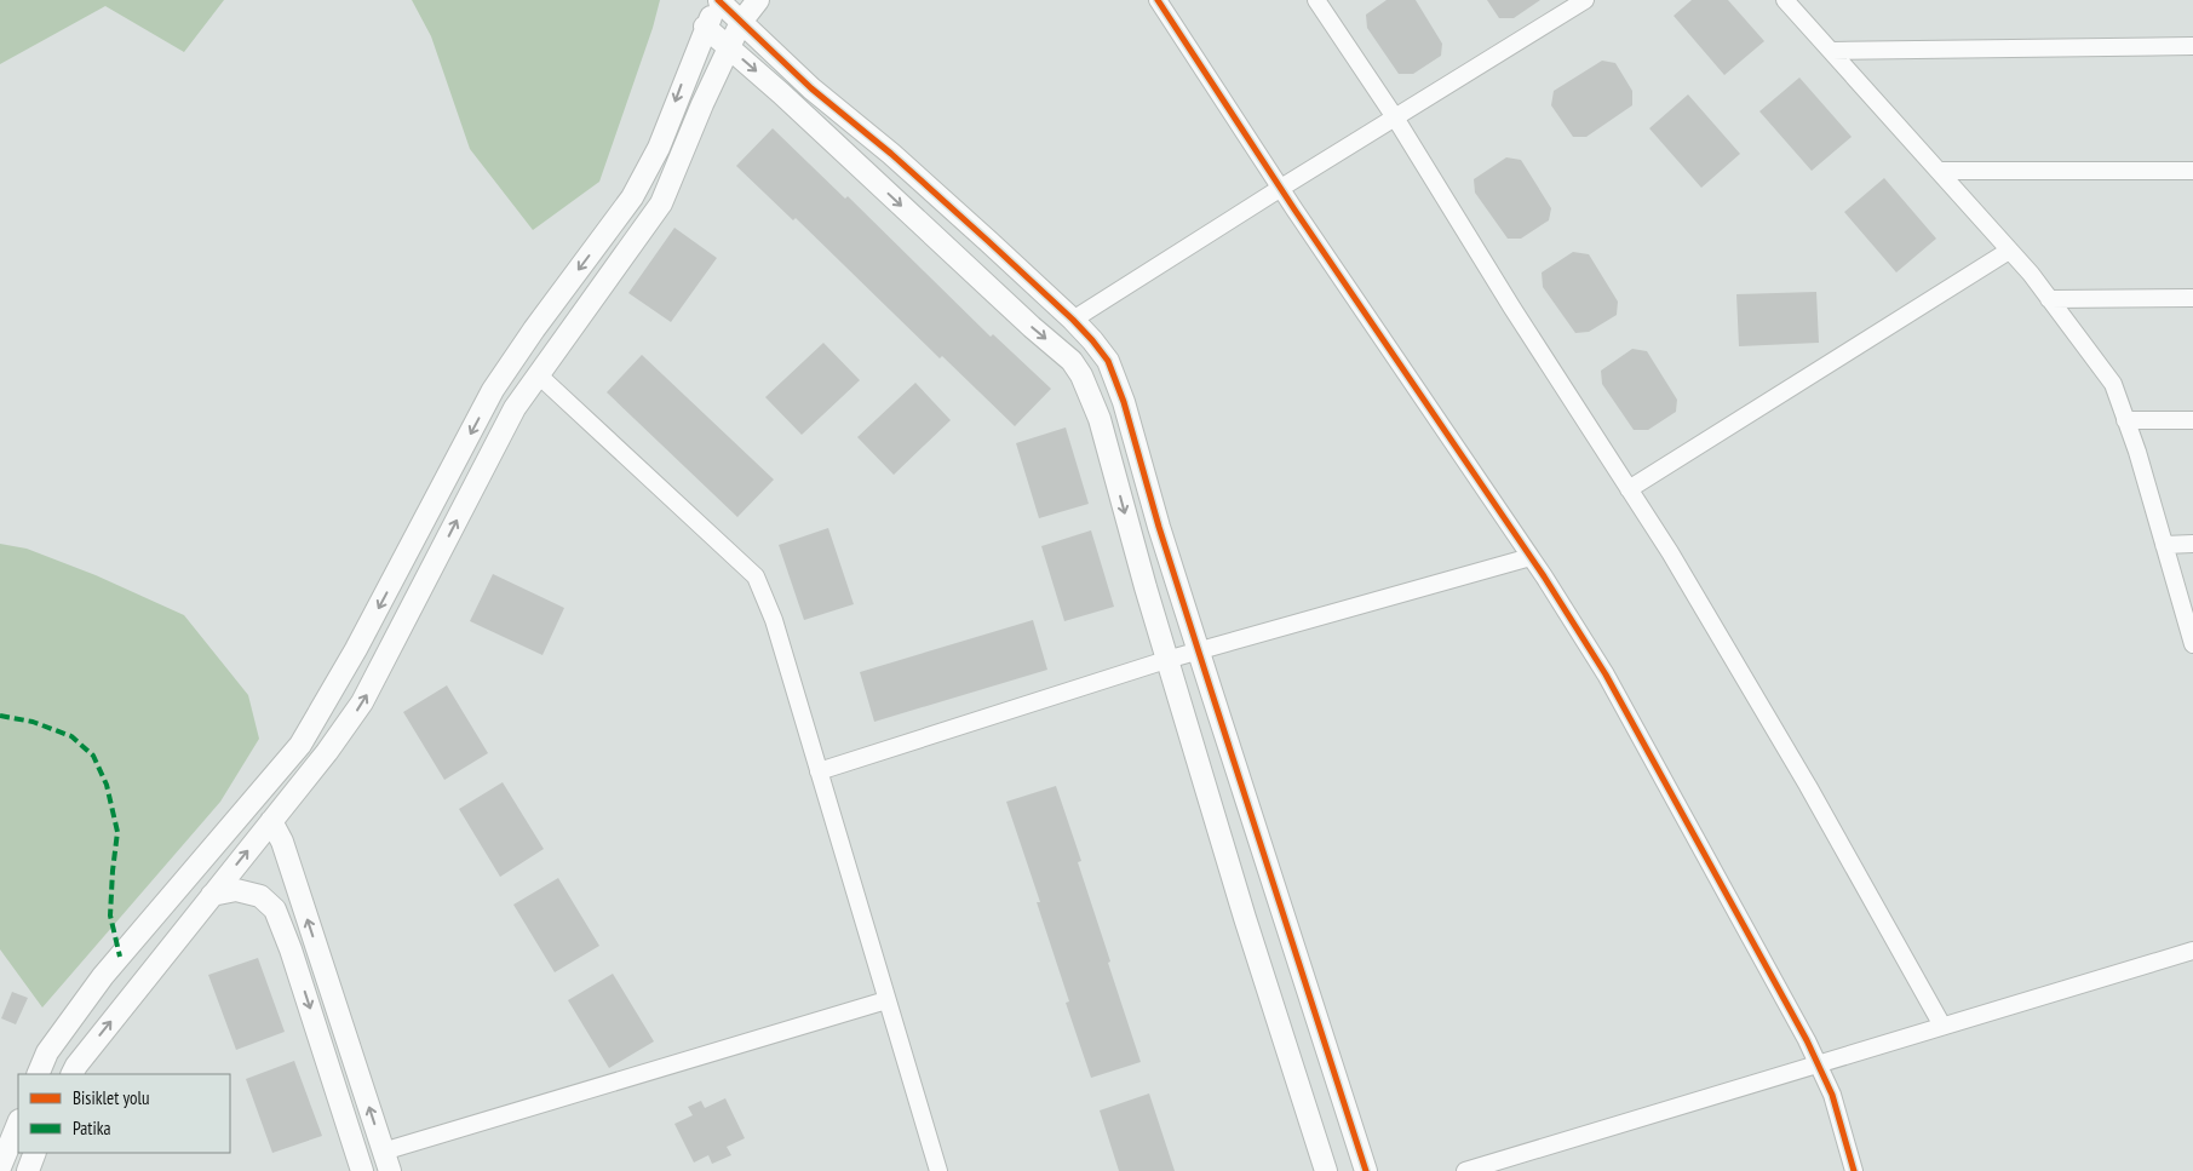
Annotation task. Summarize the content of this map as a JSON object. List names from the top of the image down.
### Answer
{
  "legend": ["Bisiklet yolu", "Patika"]
}
